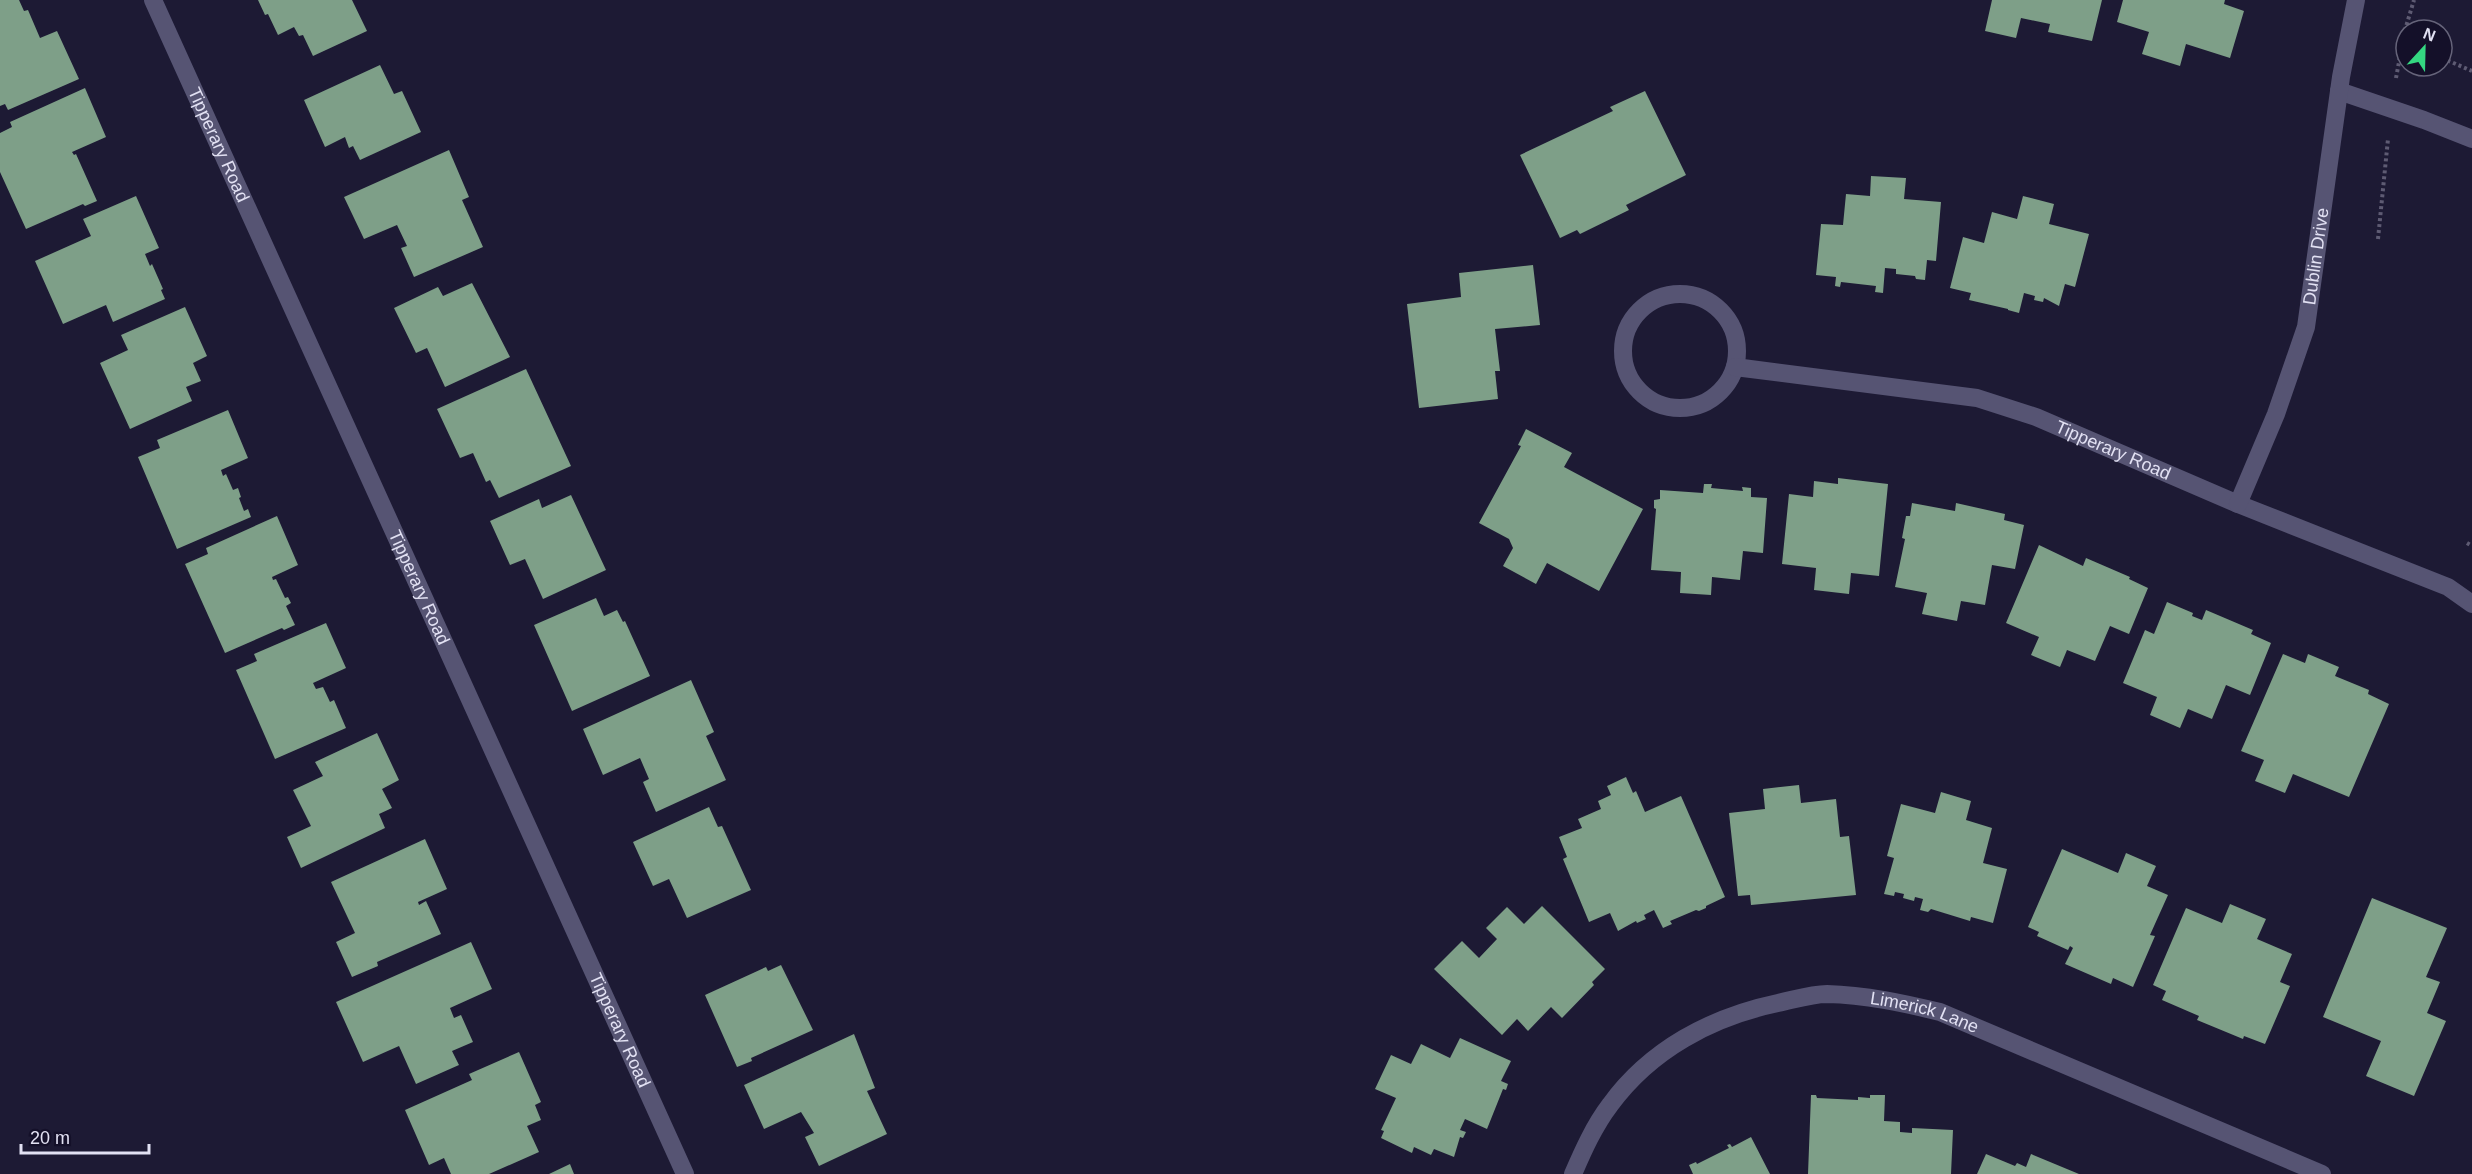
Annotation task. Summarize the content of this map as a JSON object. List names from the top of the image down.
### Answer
{
  "streets": {
    "street": ["Tipperary Road", "Dublin Drive", "Limerick Lane"]
  },
  "crossings": [
    ["Tipperary Road", "Dublin Drive"]
  ],
  "scale_bar": "20 m",
  "north": "top"
}
